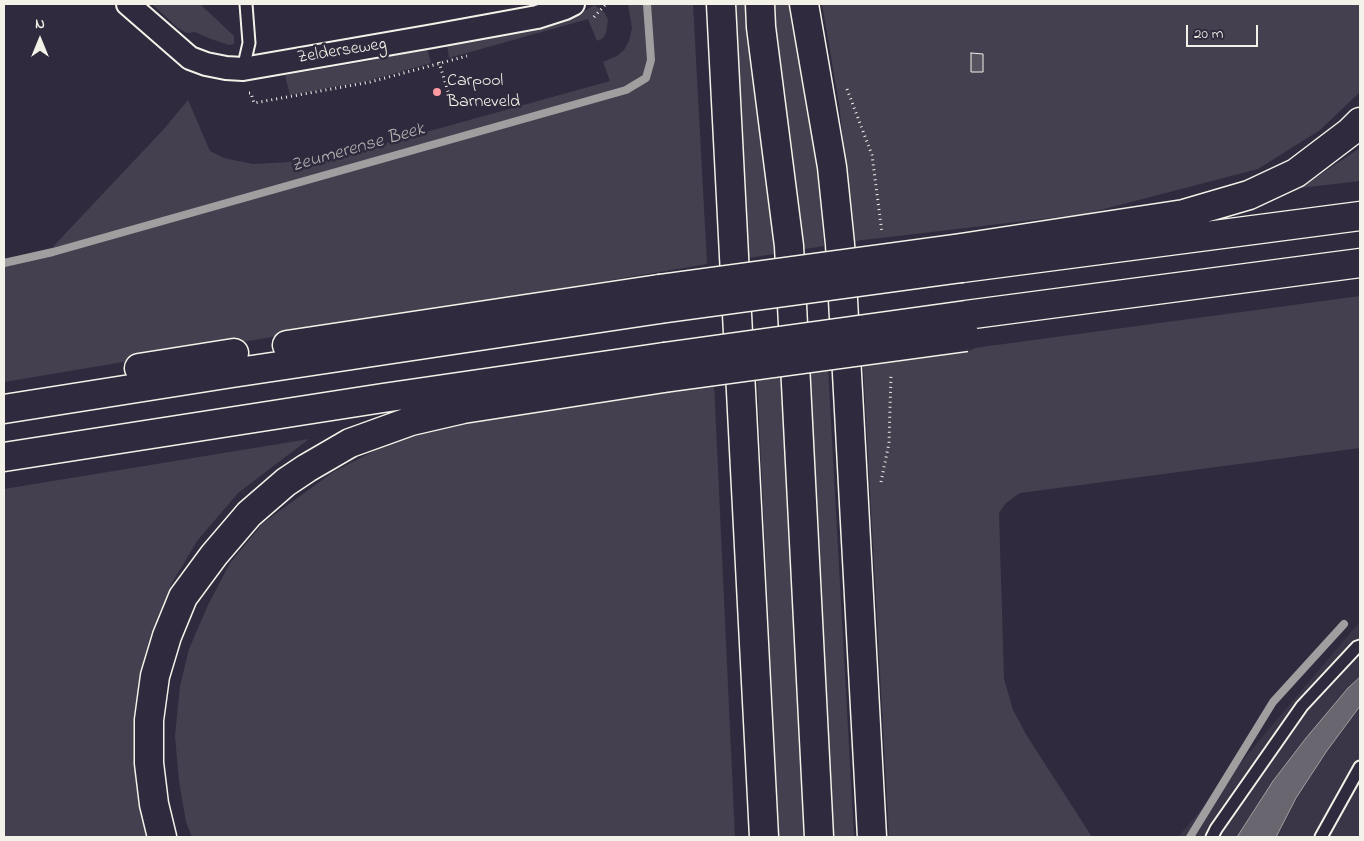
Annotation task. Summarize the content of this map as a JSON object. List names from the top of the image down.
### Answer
{
  "streets": {
    "street": ["Zelderseweg"]
  },
  "water": ["Zeumerense Beek"],
  "places": ["Carpool Barneveld"],
  "scale_bar": "20 m",
  "north": "top"
}
